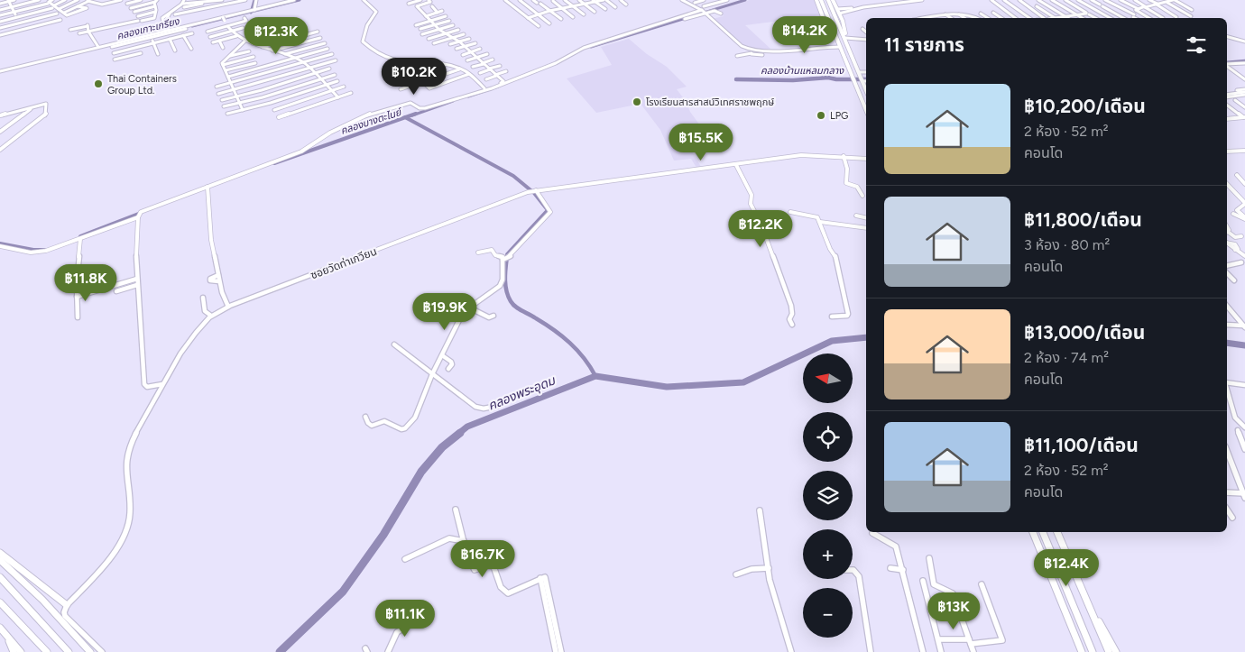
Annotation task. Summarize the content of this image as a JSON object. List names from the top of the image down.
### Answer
{
  "streets": {
    "street": ["ซอยวัดท่าเกวียน"]
  },
  "water": [
    "คลองเกาะเกรียง",
    "คลองบ้านแหลมกลาง",
    "คลองบางตะไนย์",
    "คลองพระอุดม"
  ],
  "places": ["Thai Containers Group Ltd.", "โรงเรียนสารสาสน์วิเทศราชพฤกษ์", "LPG"],
  "north": "left",
  "page": {
    "price": [
      "฿14.2K",
      "฿12.3K",
      "฿10.2K",
      "฿15.5K",
      "฿12.2K",
      "฿11.8K",
      "฿19.9K",
      "฿16.7K",
      "฿12.4K",
      "฿13K",
      "฿11.1K"
    ],
    "heading": "11 รายการ",
    "list": [
      {
        "name": "฿10,200/เดือน",
        "note": "2 ห้อง · 52 m² · คอนโด"
      },
      {
        "name": "฿11,800/เดือน",
        "note": "3 ห้อง · 80 m² · คอนโด"
      },
      {
        "name": "฿13,000/เดือน",
        "note": "2 ห้อง · 74 m² · คอนโด"
      },
      {
        "name": "฿11,100/เดือน",
        "note": "2 ห้อง · 52 m² · คอนโด"
      }
    ],
    "map_buttons": ["+", "−"]
  }
}
